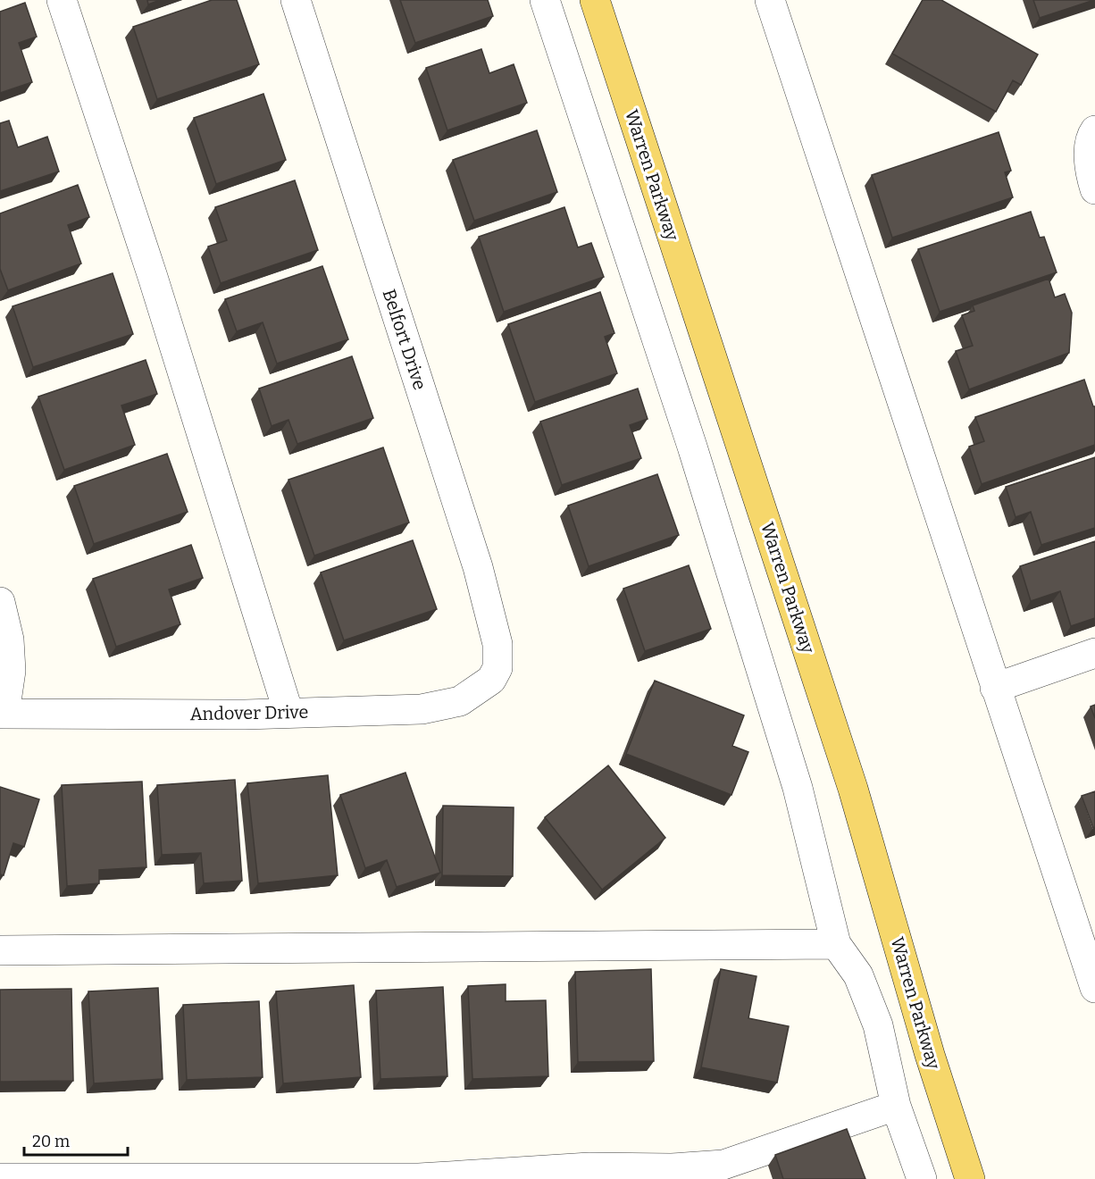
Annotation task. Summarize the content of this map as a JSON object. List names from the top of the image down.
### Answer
{
  "streets": {
    "main road": ["Warren Parkway"],
    "street": ["Belfort Drive", "Andover Drive"]
  },
  "crossings": [
    ["Belfort Drive", "Andover Drive"]
  ],
  "scale_bar": "20 m"
}
